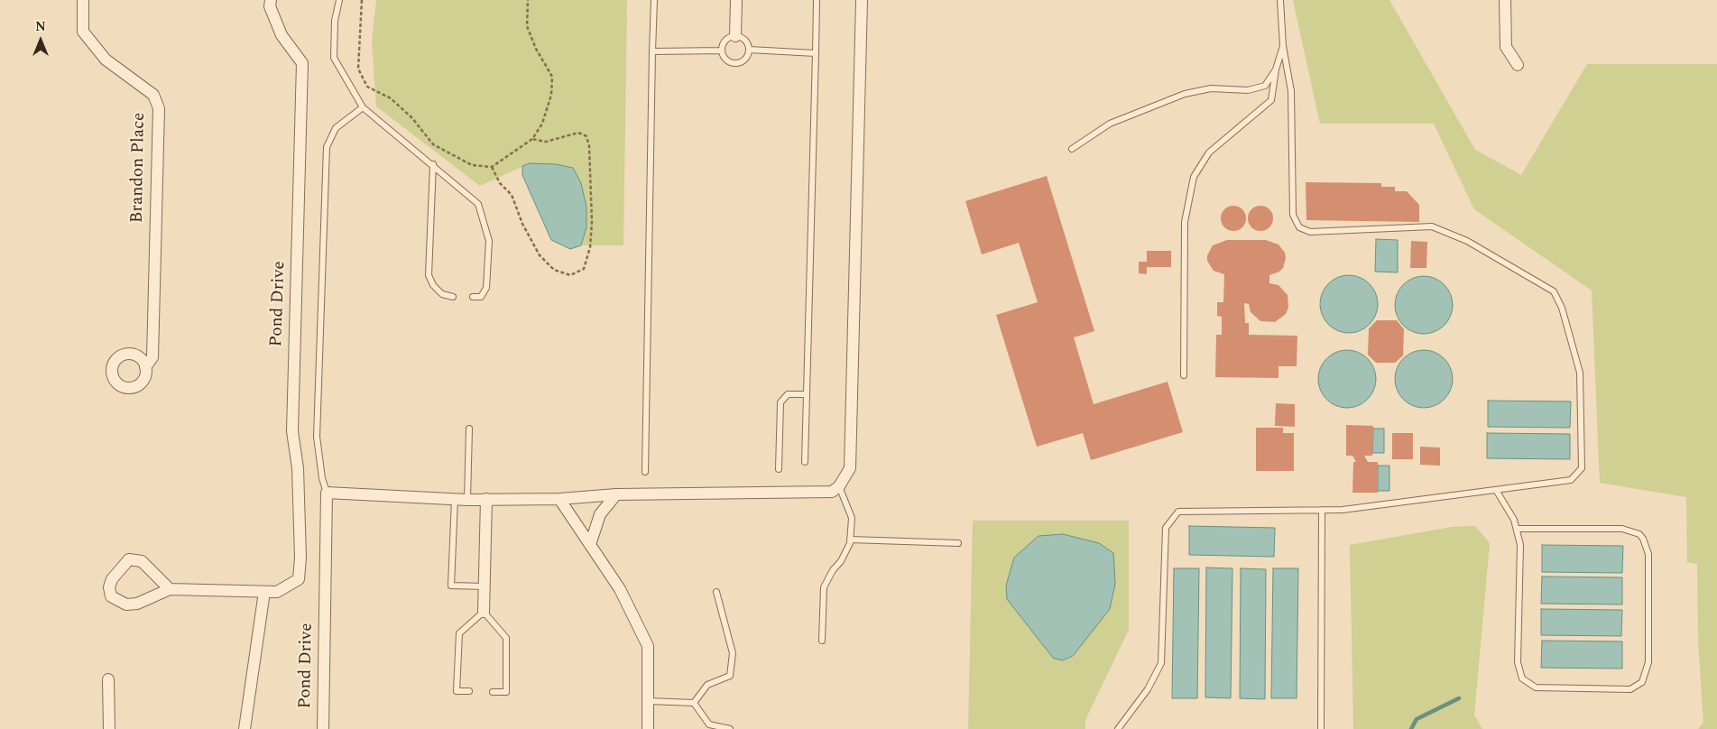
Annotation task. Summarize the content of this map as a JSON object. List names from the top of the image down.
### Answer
{
  "streets": {
    "street": ["Brandon Place", "Pond Drive"]
  },
  "north": "top"
}
